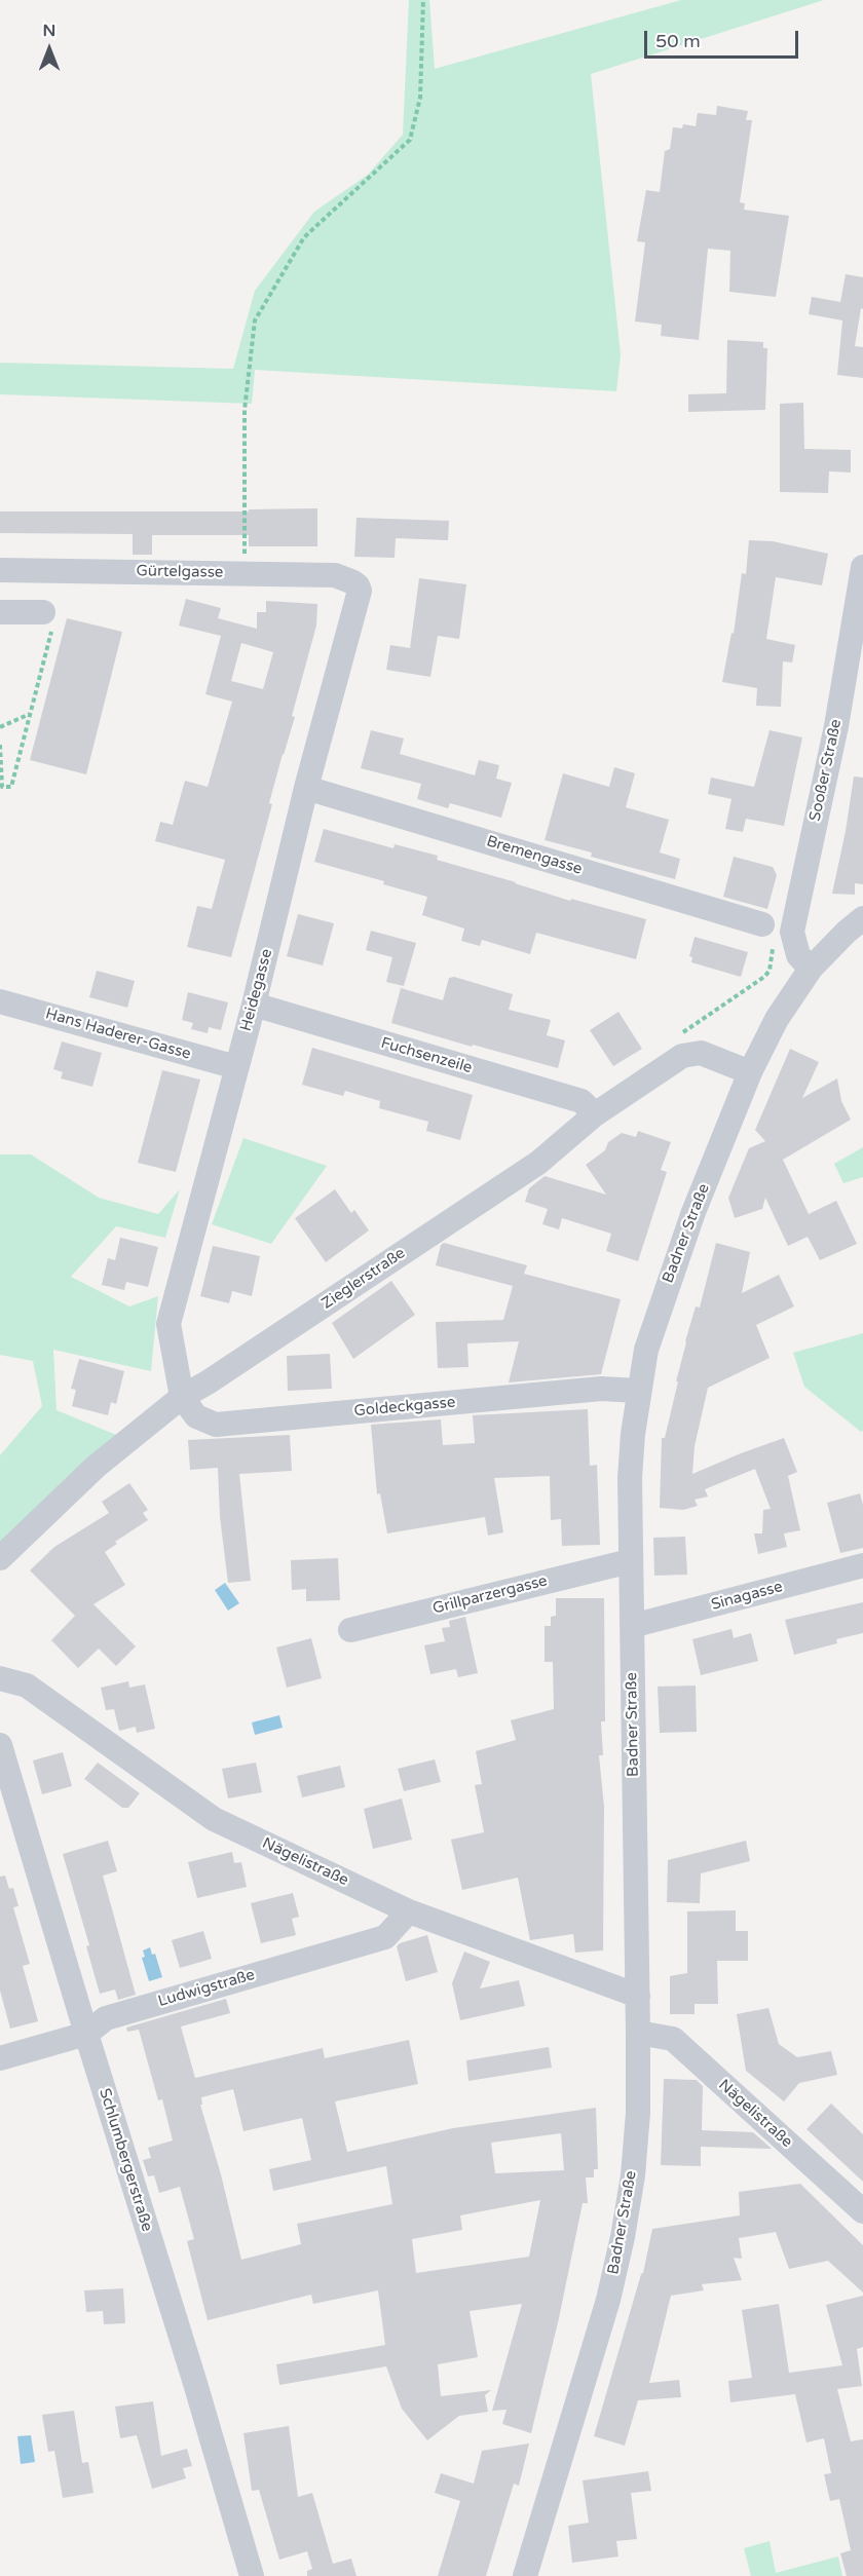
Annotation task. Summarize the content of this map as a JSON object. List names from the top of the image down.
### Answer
{
  "streets": {
    "street": [
      "Gürtelgasse",
      "Sooßer Straße",
      "Bremengasse",
      "Heidegasse",
      "Hans Haderer-Gasse",
      "Fuchsenzeile",
      "Badner Straße",
      "Zieglerstraße",
      "Goldeckgasse",
      "Grillparzergasse",
      "Sinagasse",
      "Nägelistraße",
      "Ludwigstraße",
      "Schlumbergerstraße"
    ]
  },
  "crossings": [
    ["Gürtelgasse", "Heidegasse"],
    ["Sooßer Straße", "Badner Straße"],
    ["Bremengasse", "Heidegasse"],
    ["Heidegasse", "Hans Haderer-Gasse"],
    ["Heidegasse", "Fuchsenzeile"],
    ["Heidegasse", "Zieglerstraße"],
    ["Heidegasse", "Goldeckgasse"],
    ["Fuchsenzeile", "Zieglerstraße"],
    ["Badner Straße", "Goldeckgasse"],
    ["Badner Straße", "Grillparzergasse"],
    ["Badner Straße", "Sinagasse"],
    ["Badner Straße", "Nägelistraße"],
    ["Zieglerstraße", "Goldeckgasse"],
    ["Nägelistraße", "Ludwigstraße"],
    ["Ludwigstraße", "Schlumbergerstraße"]
  ],
  "scale_bar": "50 m",
  "north": "top"
}
